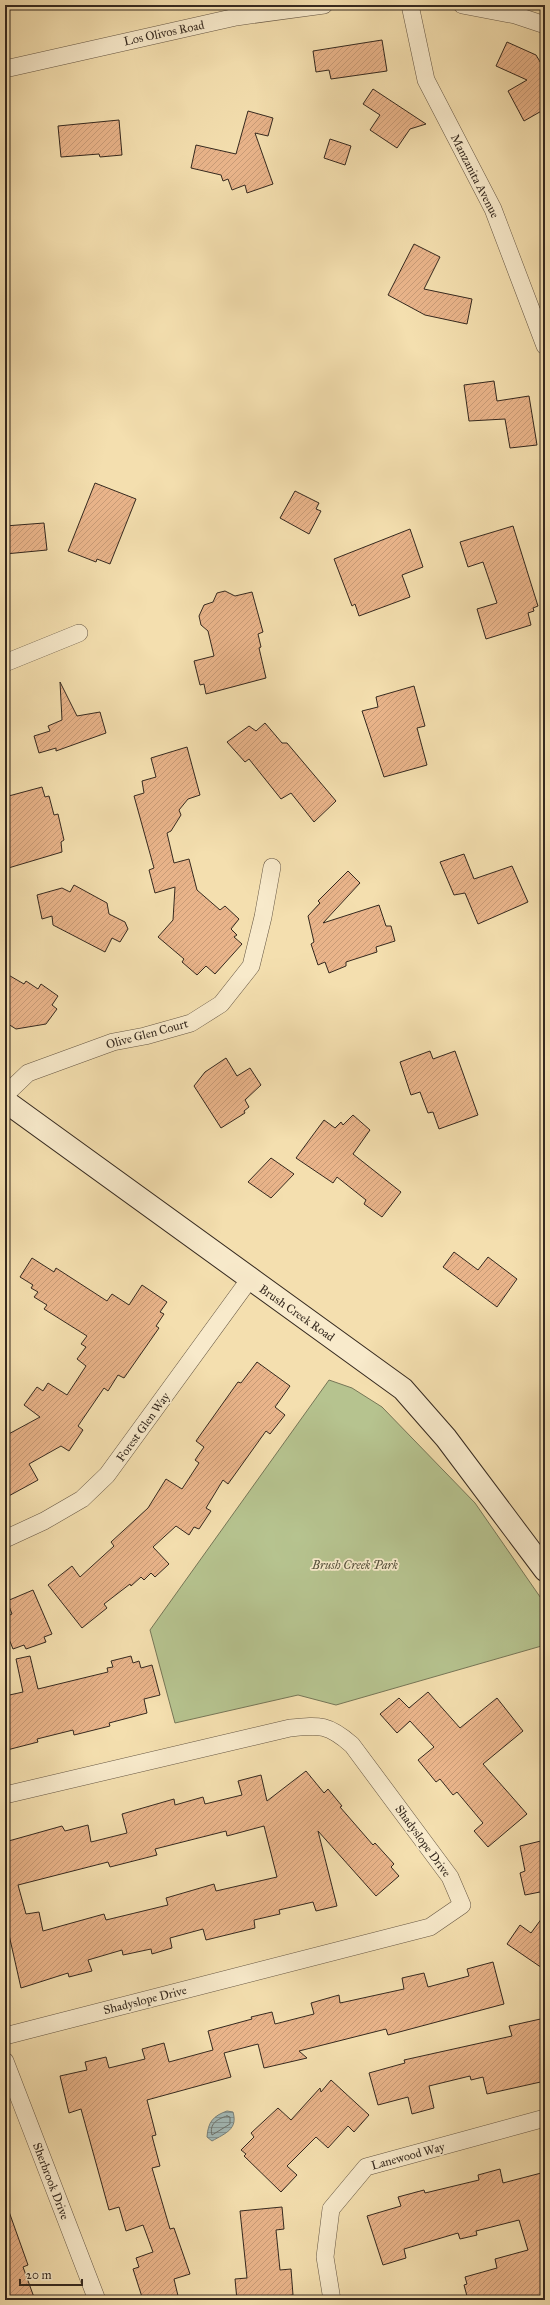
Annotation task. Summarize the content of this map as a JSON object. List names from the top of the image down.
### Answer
{
  "streets": {
    "street": [
      "Los Olivos Road",
      "Manzanita Avenue",
      "Olive Glen Court",
      "Brush Creek Road",
      "Forest Glen Way",
      "Shadyslope Drive",
      "Lanewood Way",
      "Sherbrook Drive"
    ]
  },
  "crossings": [
    ["Brush Creek Road", "Forest Glen Way"]
  ],
  "parks": ["Brush Creek Park"],
  "scale_bar": "20 m"
}
